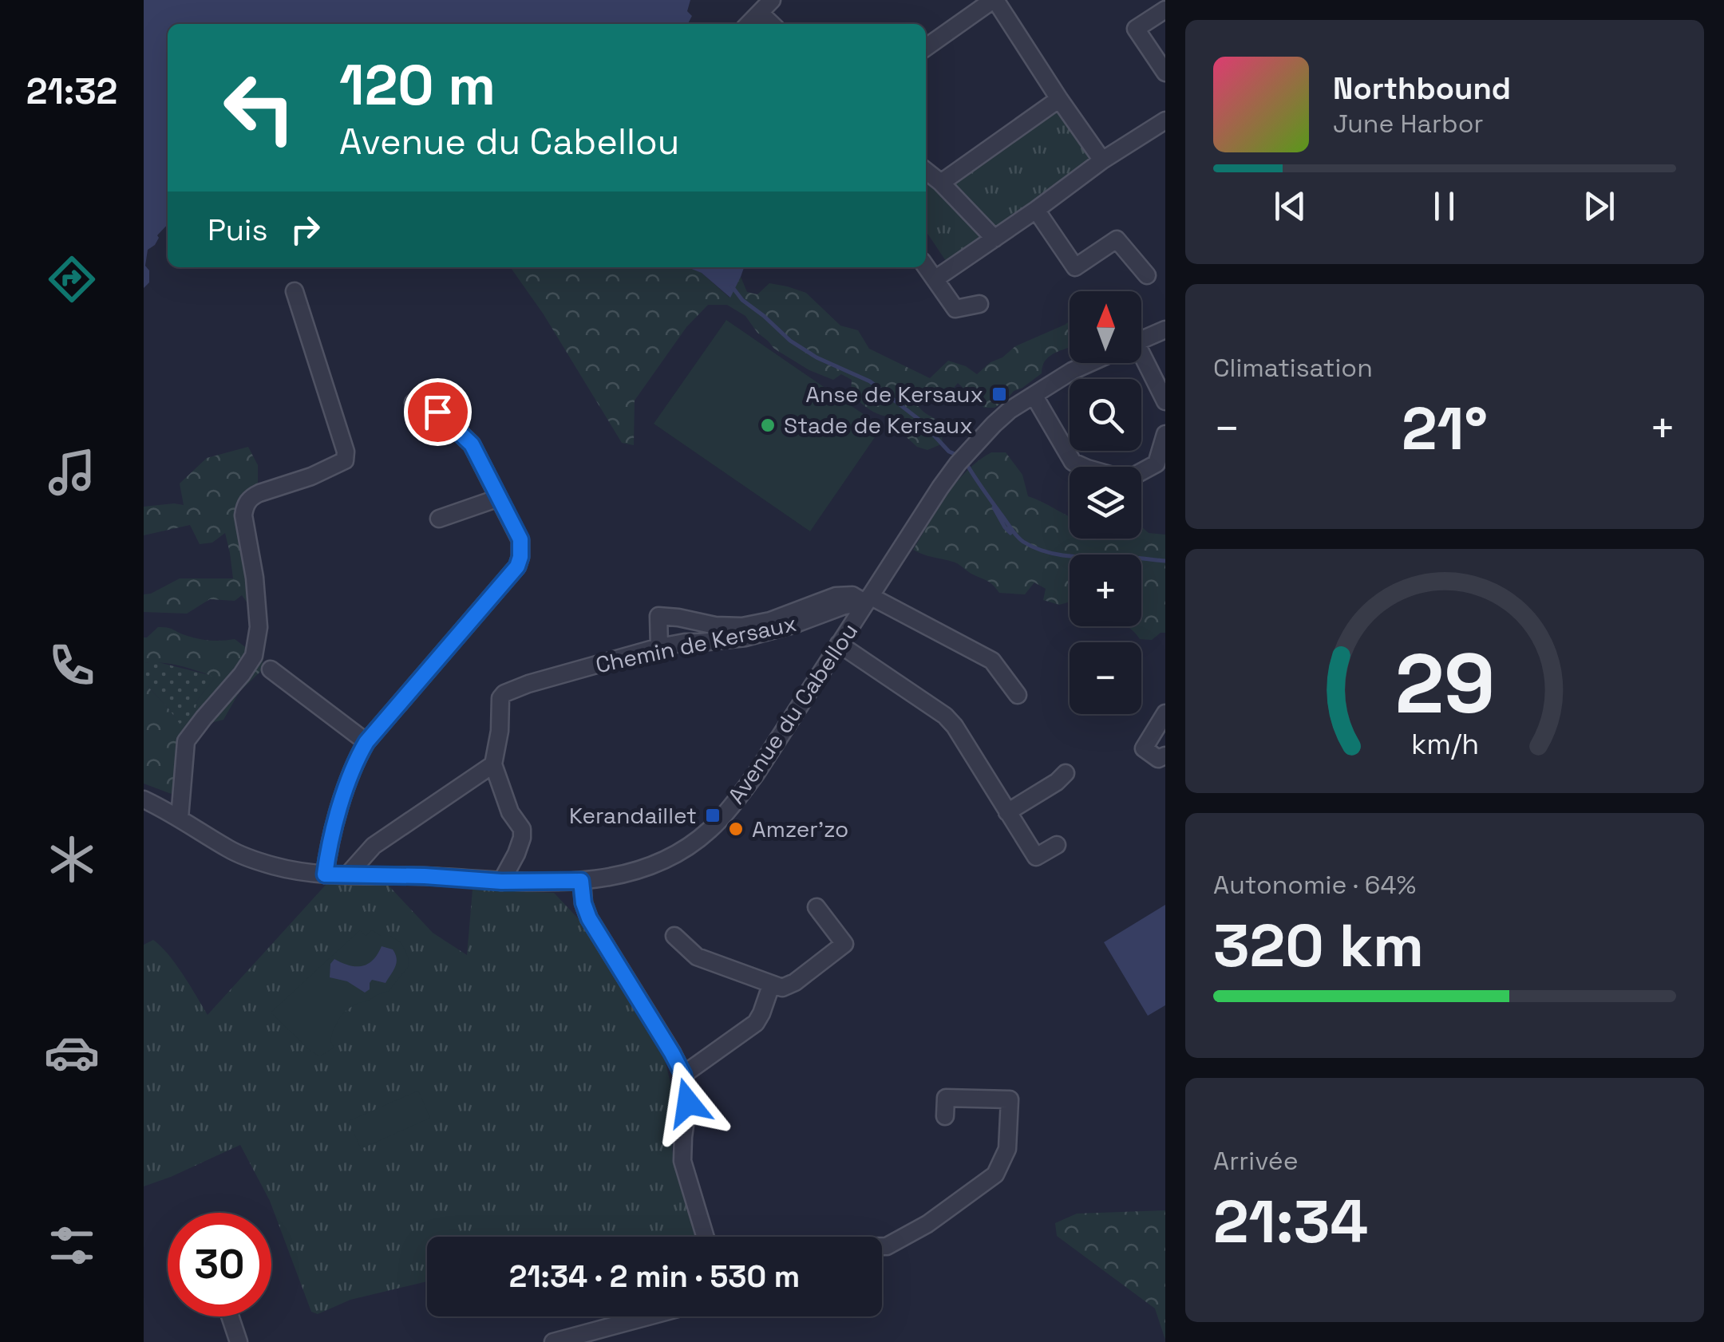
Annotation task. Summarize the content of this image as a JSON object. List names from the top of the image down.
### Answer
{
  "streets": {
    "street": ["Chemin de Kersaux", "Avenue du Cabellou"]
  },
  "crossings": [
    ["Chemin de Kersaux", "Avenue du Cabellou"]
  ],
  "places": {
    "transit": ["Anse de Kersaux", "Kerandaillet"],
    "other": ["Stade de Kersaux", "Amzer’zo"]
  },
  "north": "top",
  "page": {
    "tabs": "21:32",
    "turn": ["120 m", "Avenue du Cabellou"],
    "song": ["Northbound", "June Harbor"],
    "then": "Puis",
    "tile": [
      "Climatisation",
      ["Autonomie · 64%", "320 km"],
      ["Arrivée", "21:34"]
    ],
    "map_buttons": ["+", "−"],
    "heat": ["−", "21°", "+"],
    "limit": "30",
    "trip": "21:34 · 2 min · 530 m",
    "gauge": ["29", "km/h"]
  }
}
